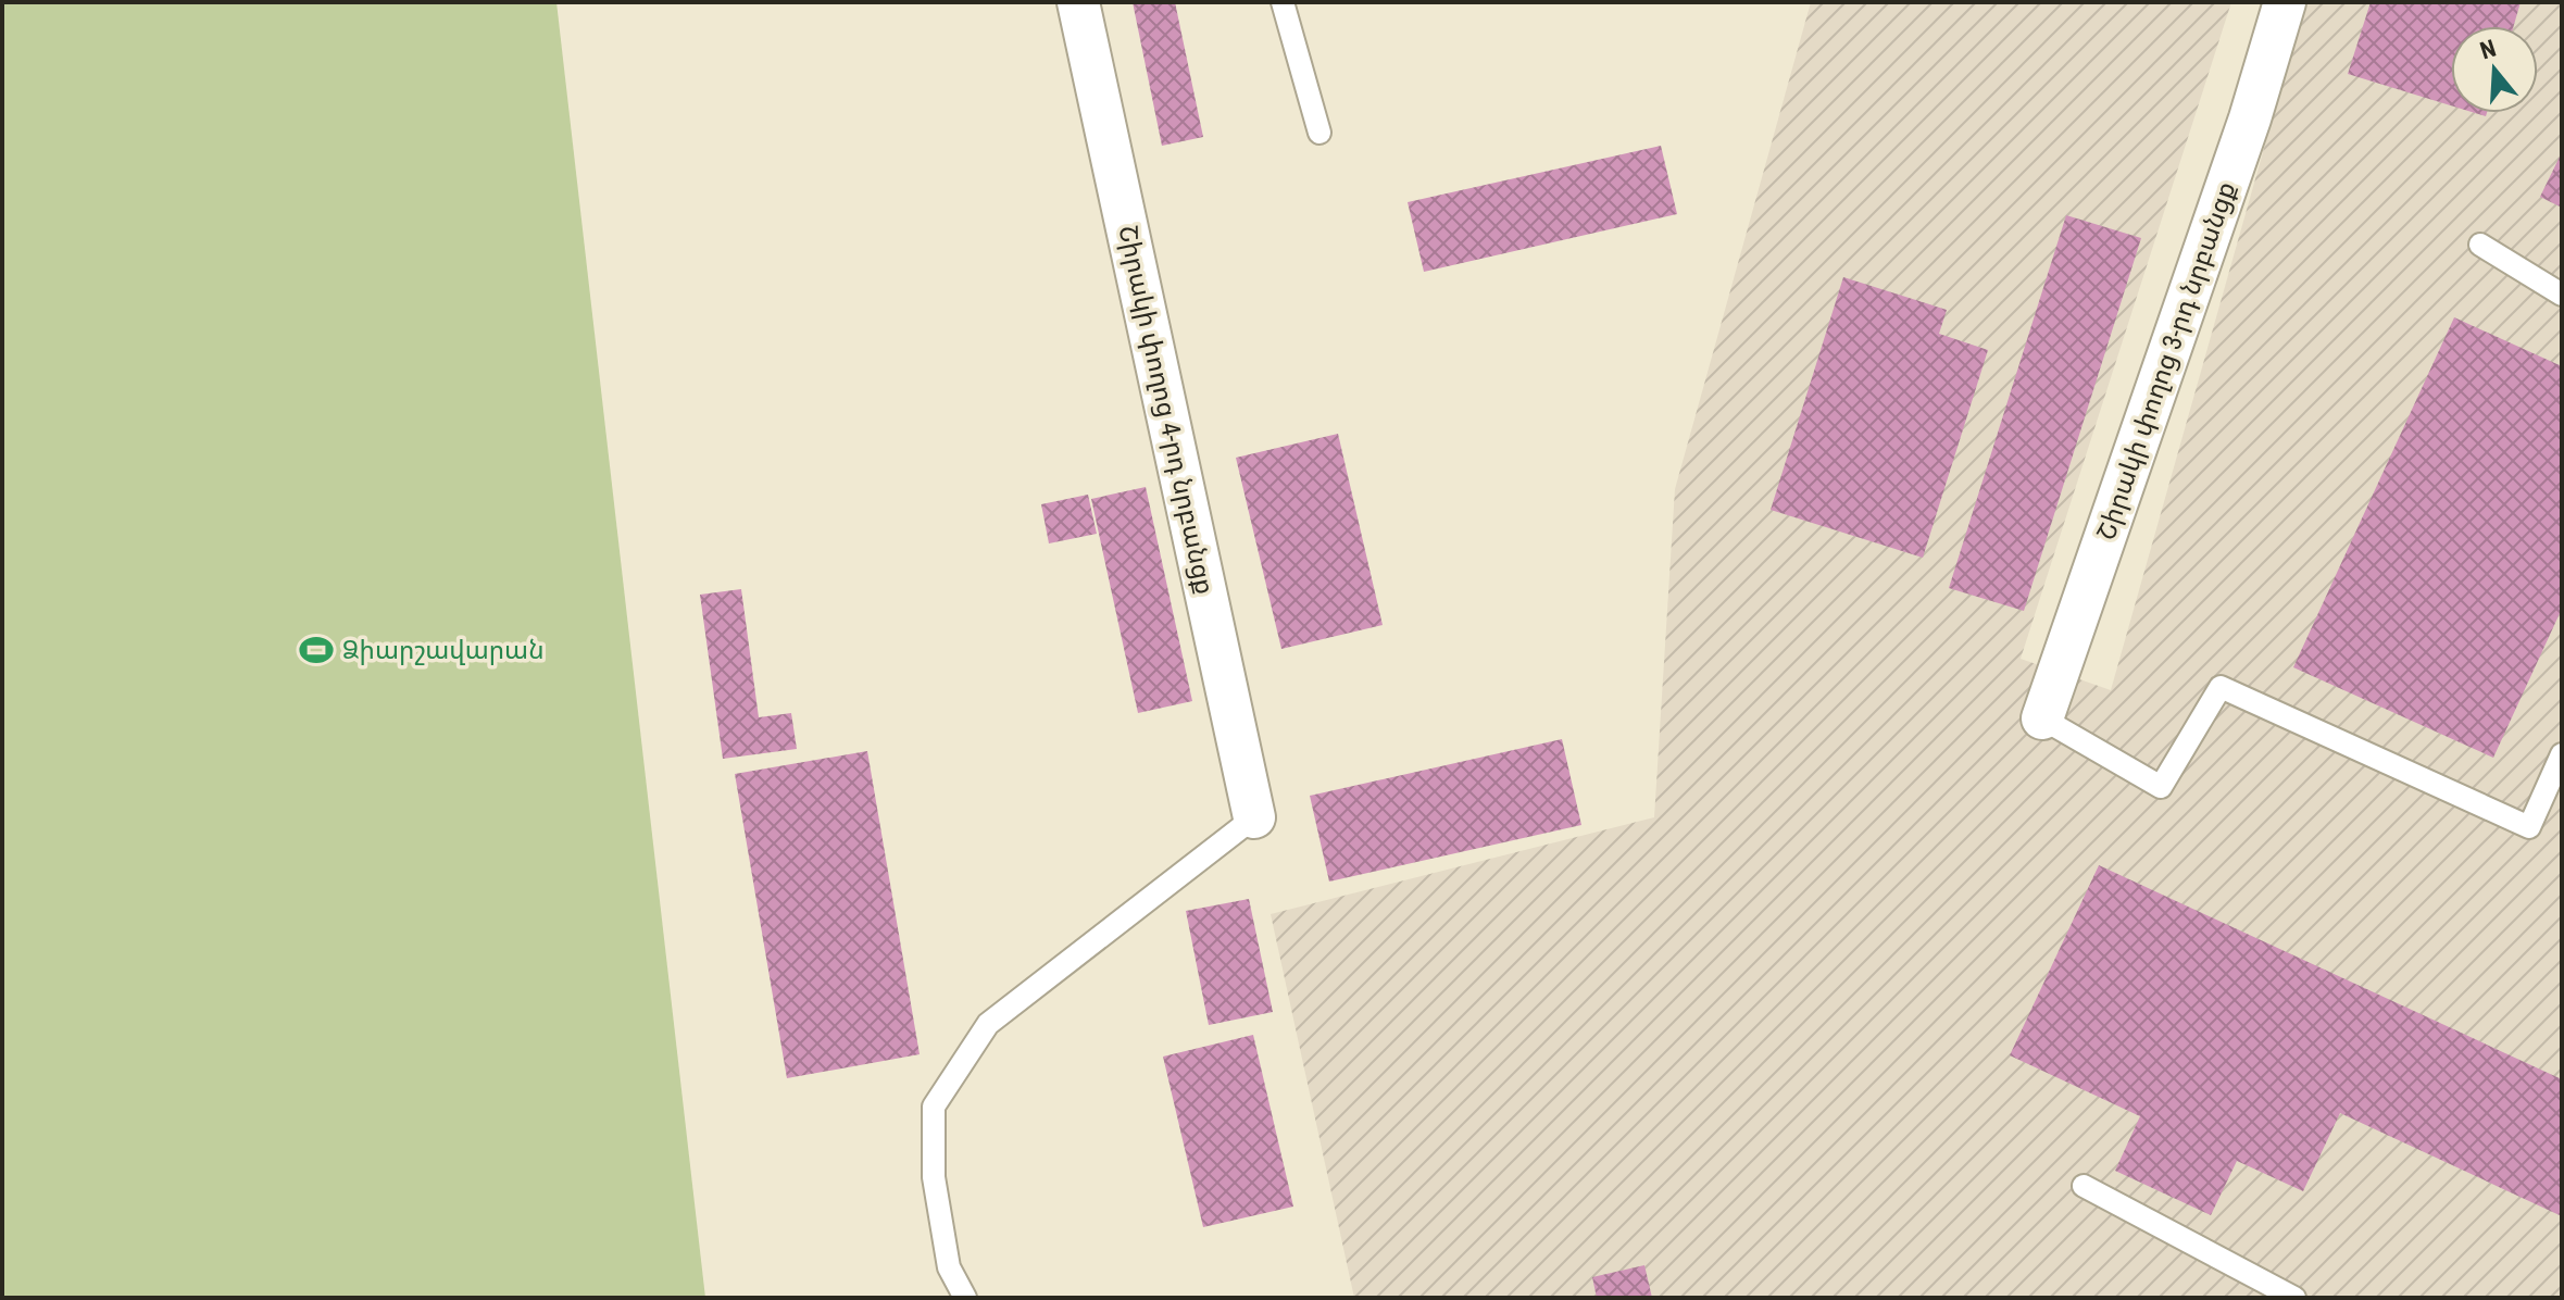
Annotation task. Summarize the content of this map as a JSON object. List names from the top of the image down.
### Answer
{
  "streets": {
    "street": ["Շիրակի փողոց 3-րդ նրբանցք", "Շիրակի փողոց 4-րդ նրբանցք"]
  },
  "places": {
    "sports": ["Ձիարշավարան"]
  },
  "north": "top"
}
